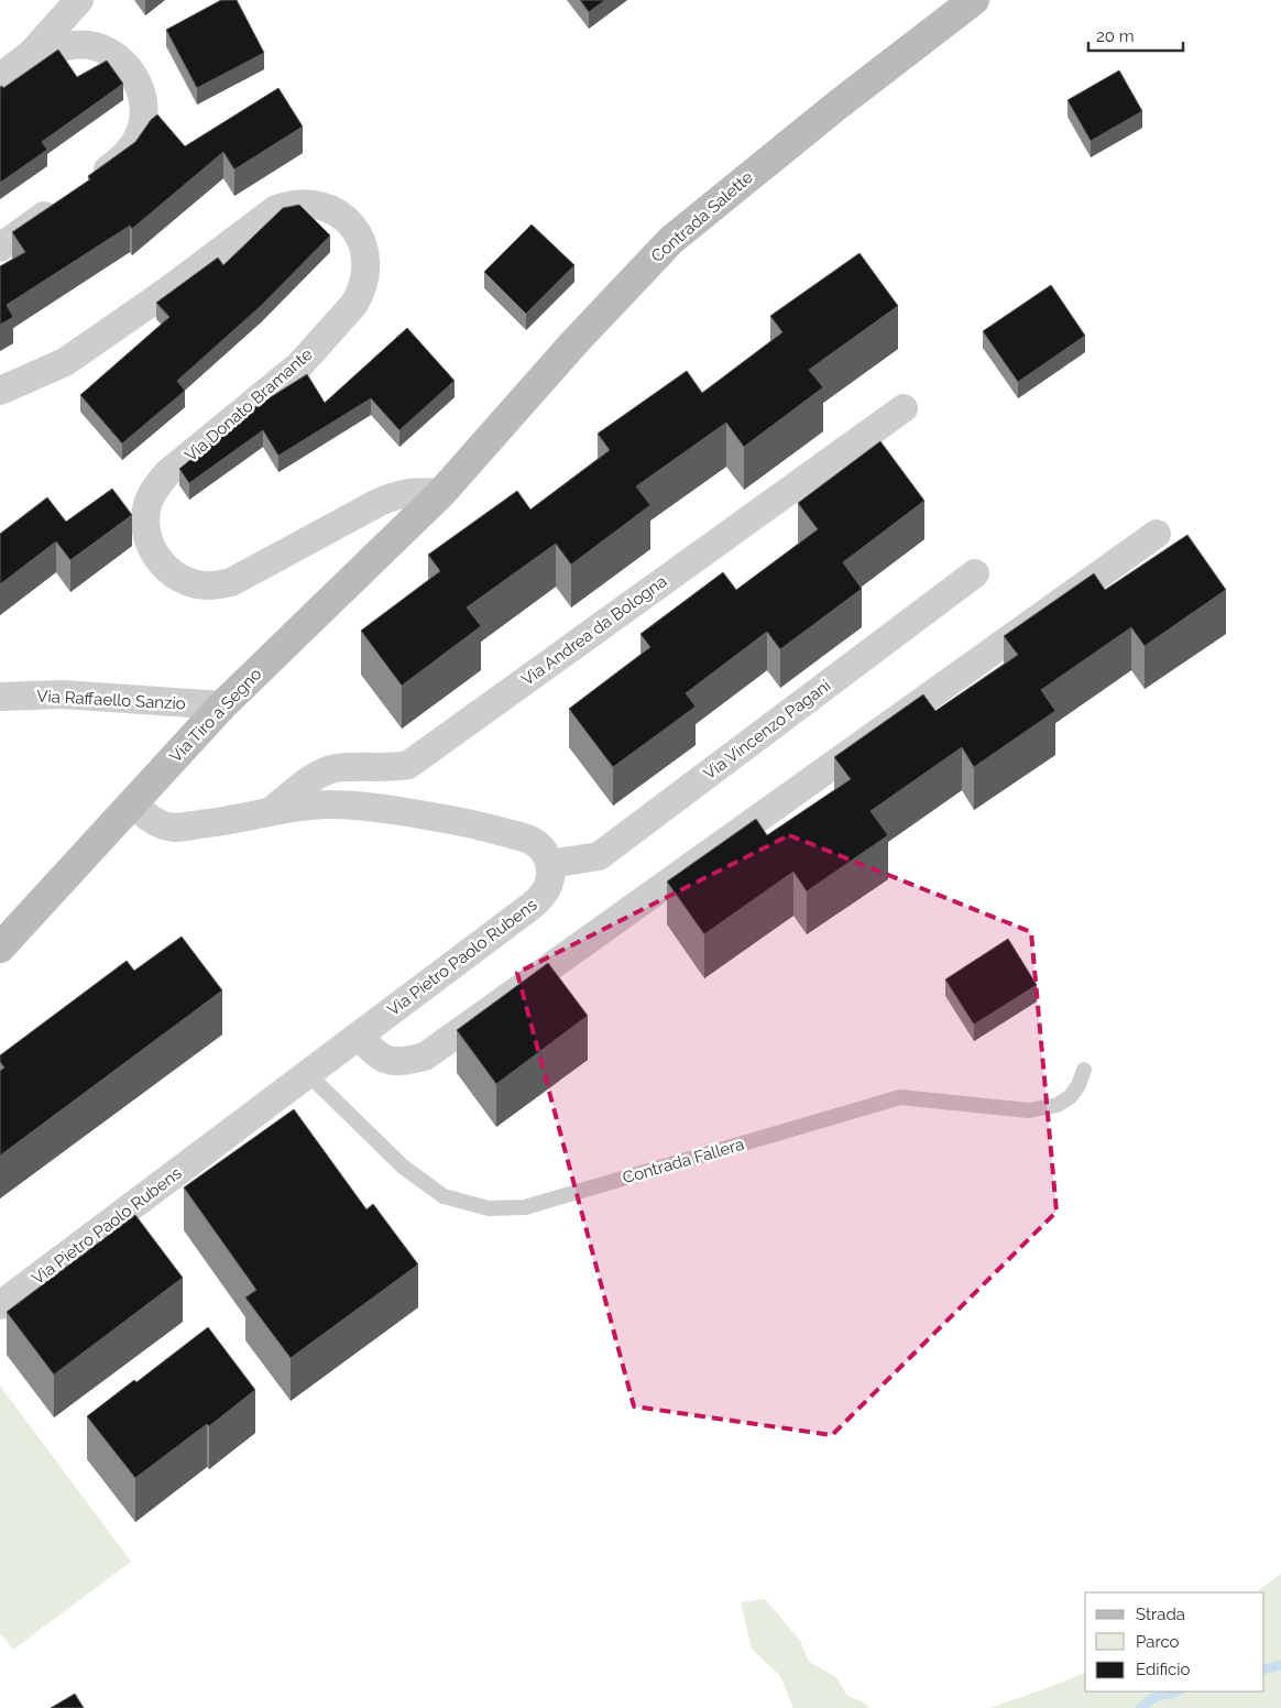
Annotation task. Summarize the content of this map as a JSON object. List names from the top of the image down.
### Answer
{
  "streets": {
    "main road": ["Contrada Salette", "Via Tiro a Segno"],
    "street": [
      "Via Donato Bramante",
      "Via Andrea da Bologna",
      "Via Raffaello Sanzio",
      "Via Vincenzo Pagani",
      "Via Pietro Paolo Rubens"
    ],
    "lane": ["Contrada Fallera"]
  },
  "crossings": [
    ["Contrada Salette", "Via Donato Bramante"],
    ["Contrada Salette", "Via Tiro a Segno"],
    ["Via Donato Bramante", "Via Tiro a Segno"],
    ["Via Raffaello Sanzio", "Via Tiro a Segno"],
    ["Via Vincenzo Pagani", "Via Pietro Paolo Rubens"],
    ["Via Pietro Paolo Rubens", "Contrada Fallera"]
  ],
  "legend": ["Strada", "Parco", "Edificio"],
  "scale_bar": "20 m"
}
